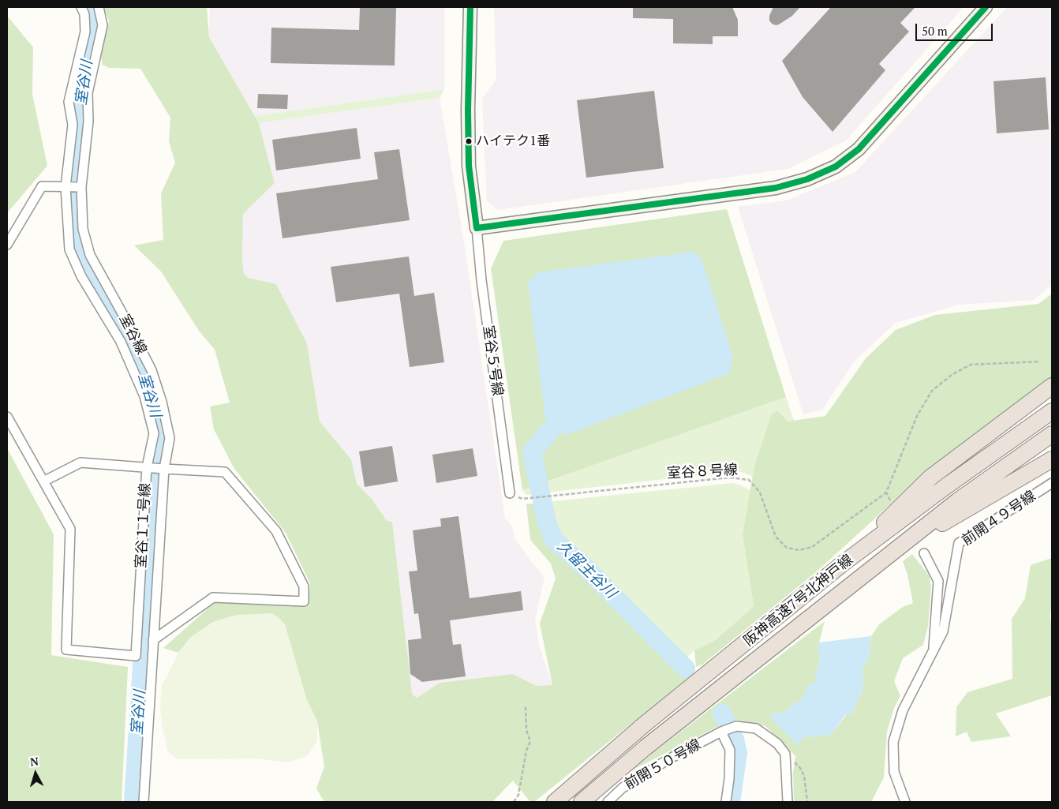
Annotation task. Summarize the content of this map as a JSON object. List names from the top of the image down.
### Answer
{
  "streets": {
    "highway": ["阪神高速7号北神戸線"],
    "street": [
      "室谷線",
      "室谷５号線",
      "前開４９号線",
      "室谷１１号線",
      "前開５０号線"
    ],
    "path": ["室谷８号線"]
  },
  "crossings": [
    ["室谷５号線", "室谷８号線"]
  ],
  "water": ["室谷川", "久留主谷川"],
  "places": ["ハイテク1番"],
  "scale_bar": "50 m",
  "north": "top"
}
